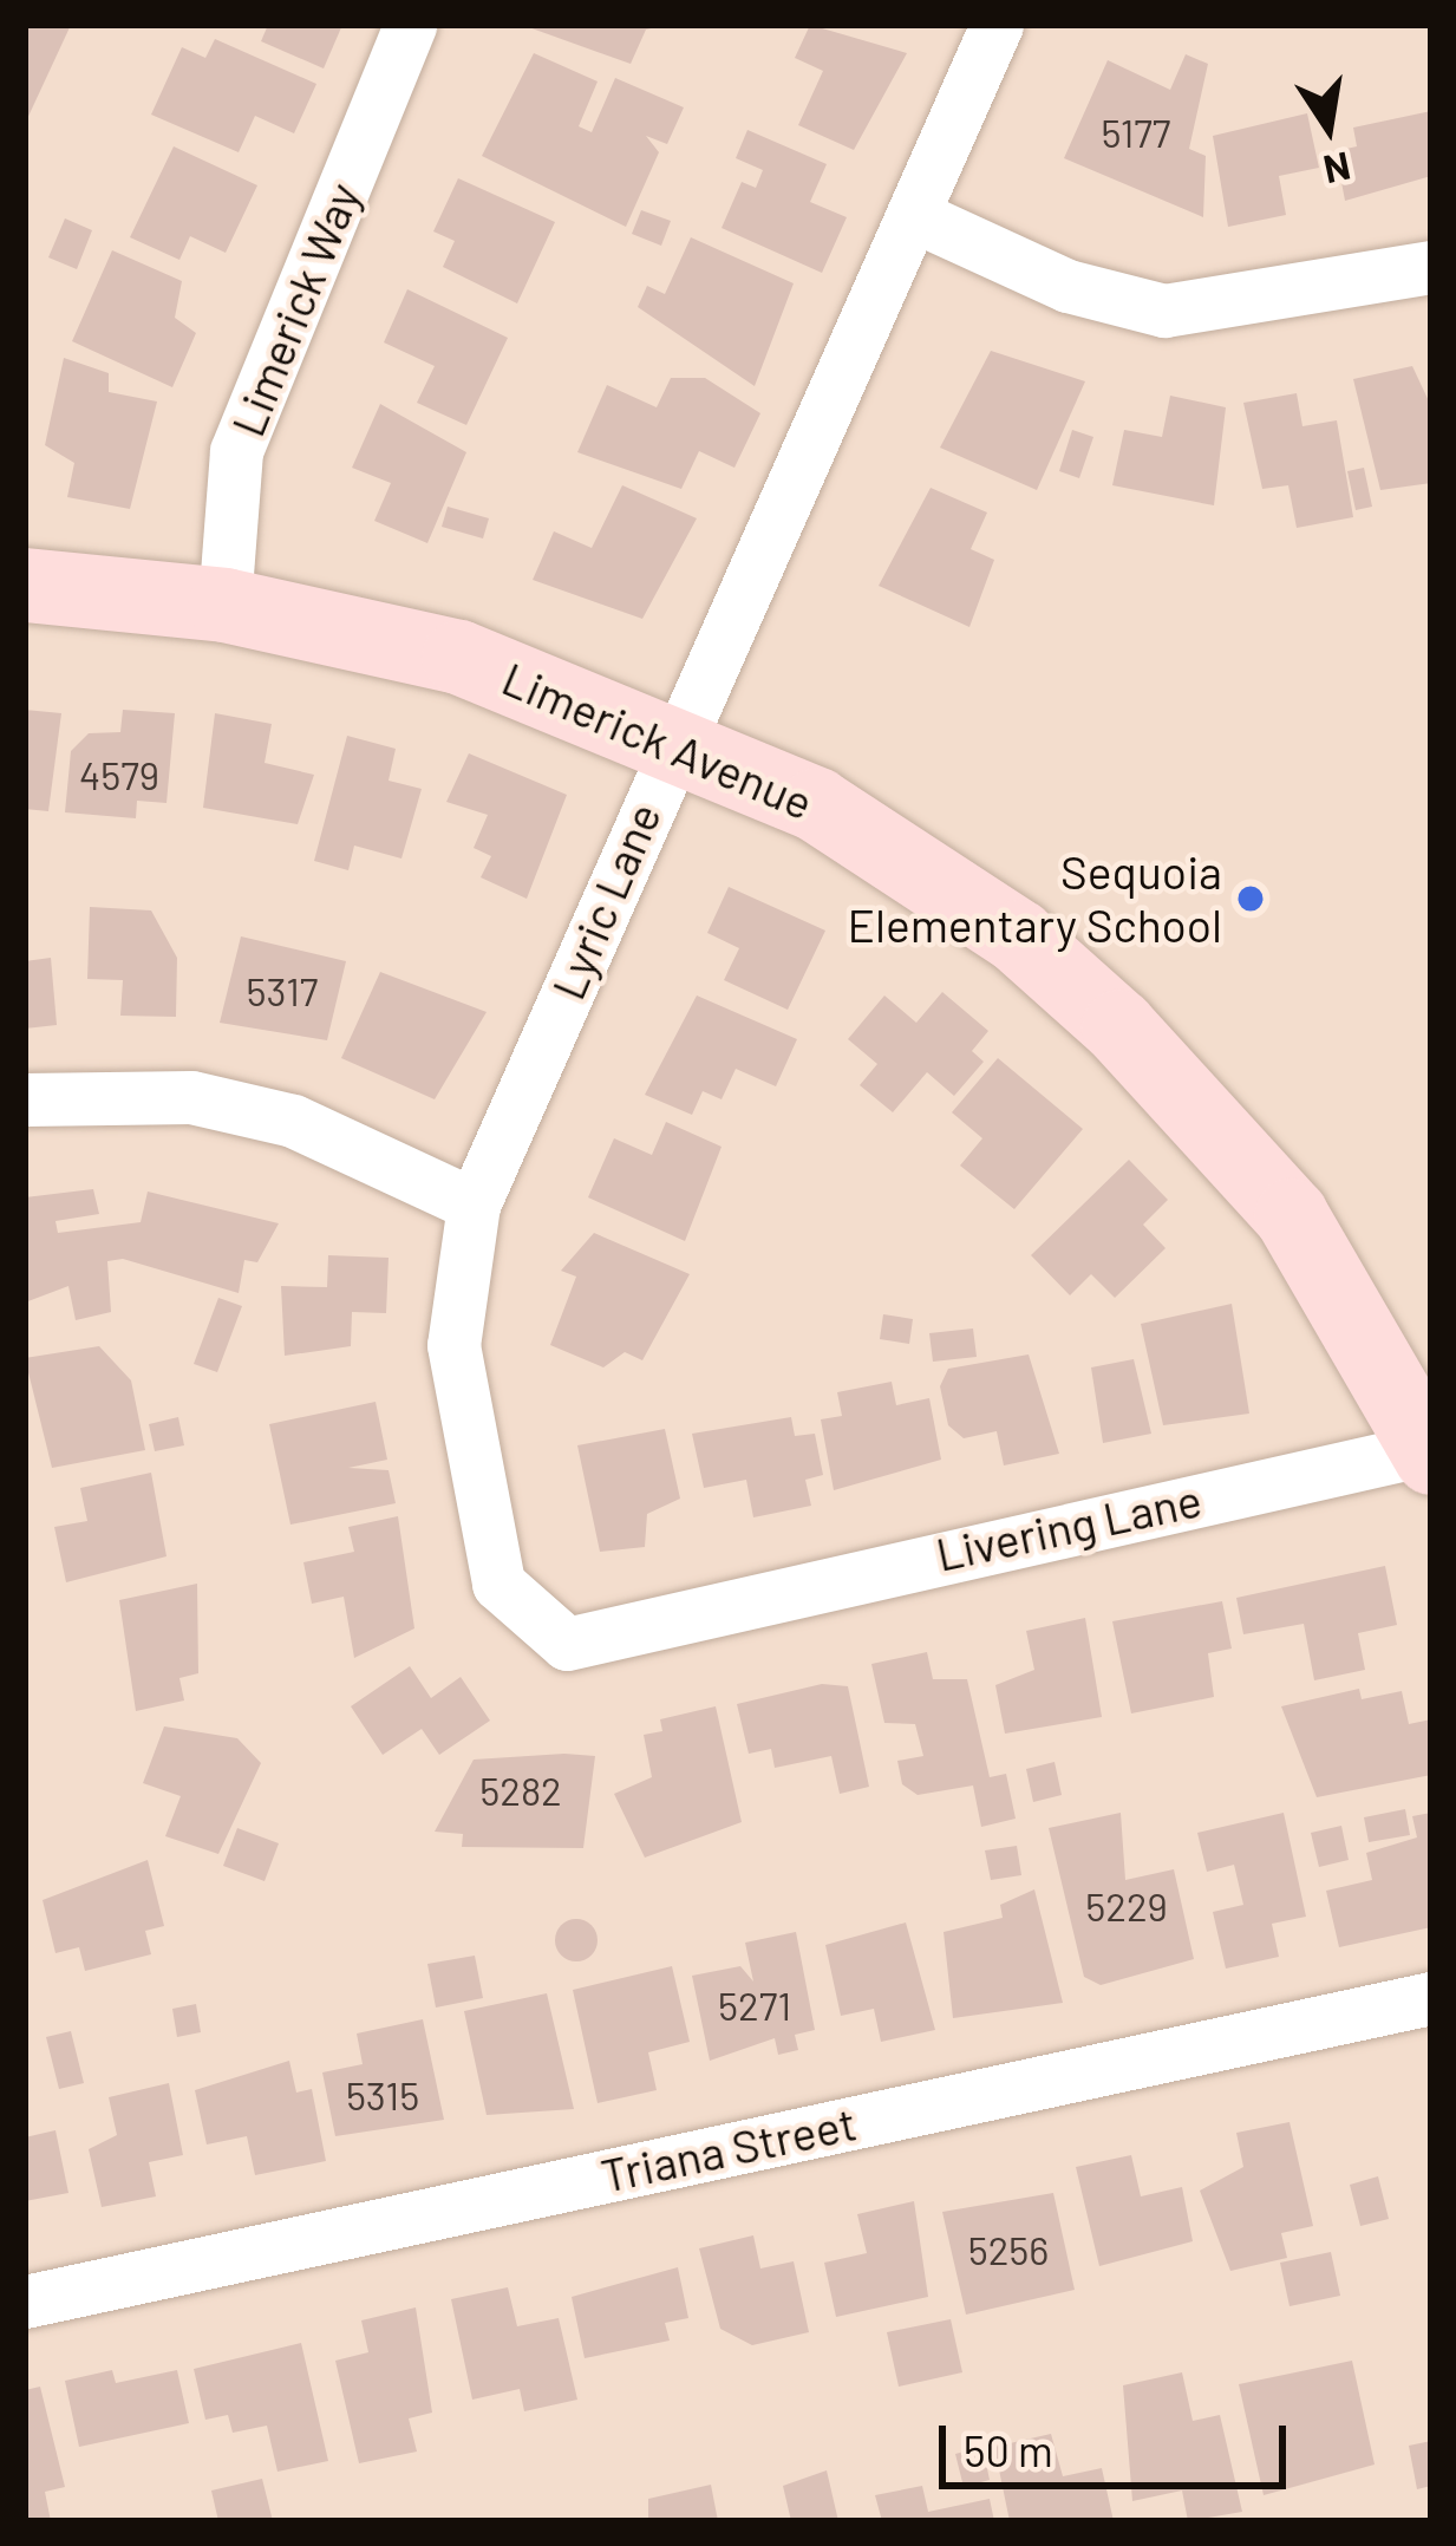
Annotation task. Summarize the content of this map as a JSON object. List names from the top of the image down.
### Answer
{
  "streets": {
    "main road": ["Limerick Avenue"],
    "street": [
      "Limerick Way",
      "Lyric Lane",
      "Livering Lane",
      "Triana Street"
    ]
  },
  "crossings": [
    ["Limerick Way", "Limerick Avenue"],
    ["Limerick Avenue", "Lyric Lane"],
    ["Limerick Avenue", "Livering Lane"],
    ["Lyric Lane", "Livering Lane"]
  ],
  "places": ["Sequoia Elementary School"],
  "house_numbers": [
    "5177",
    "4579",
    "5317",
    "5282",
    "5229",
    "5271",
    "5315",
    "5256"
  ],
  "scale_bar": "50 m",
  "north": "bottom"
}
